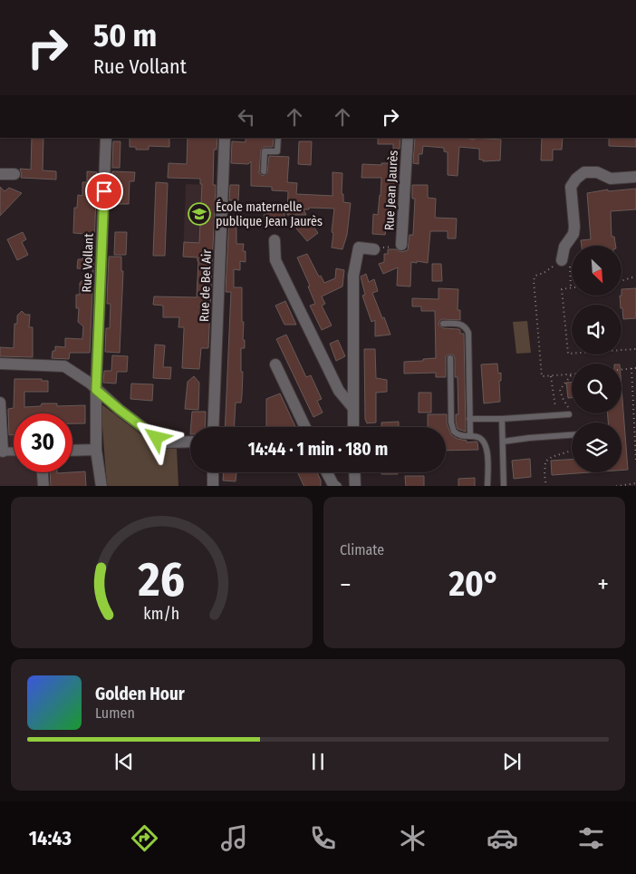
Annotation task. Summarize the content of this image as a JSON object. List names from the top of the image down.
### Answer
{
  "streets": {
    "street": ["Rue Jean Jaurès", "Rue Vollant", "Rue de Bel Air"]
  },
  "places": {
    "school or university": ["École maternelle publique Jean Jaurès"]
  },
  "north": "bottom right",
  "page": {
    "turn": ["50 m", "Rue Vollant"],
    "limit": "30",
    "trip": "14:44 · 1 min · 180 m",
    "tile": "Climate",
    "heat": ["−", "20°", "+"],
    "song": ["Golden Hour", "Lumen"],
    "tabs": "14:43",
    "gauge": ["26", "km/h"]
  }
}
